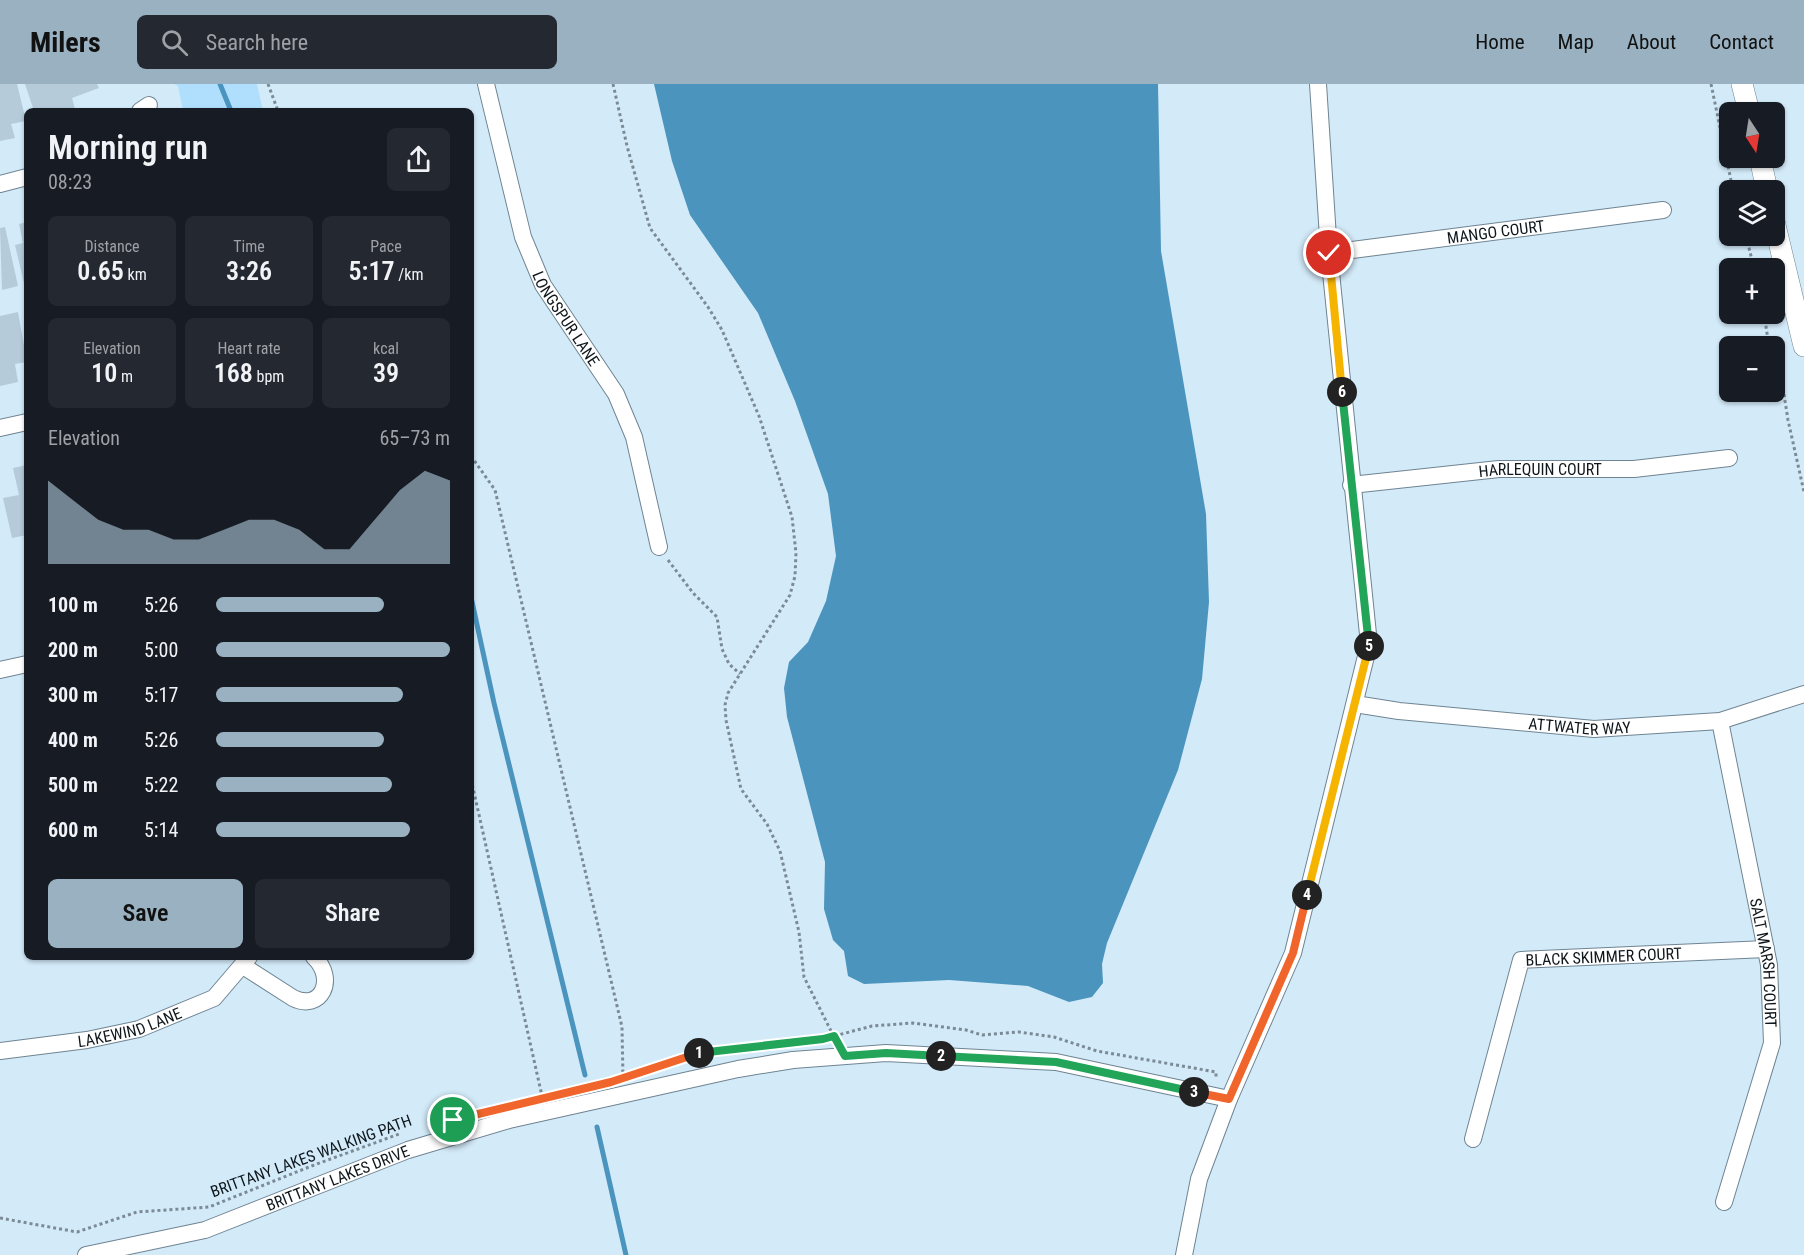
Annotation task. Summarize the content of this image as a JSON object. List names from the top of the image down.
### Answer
{
  "streets": {
    "street": [
      "MANGO COURT",
      "LONGSPUR LANE",
      "HARLEQUIN COURT",
      "ATTWATER WAY",
      "BLACK SKIMMER COURT",
      "SALT MARSH COURT",
      "LAKEWIND LANE",
      "BRITTANY LAKES DRIVE"
    ],
    "path": ["BRITTANY LAKES WALKING PATH"]
  },
  "crossings": [
    ["ATTWATER WAY", "SALT MARSH COURT"],
    ["BLACK SKIMMER COURT", "SALT MARSH COURT"]
  ],
  "north": "bottom",
  "page": {
    "header": "Milers",
    "search": "Search here",
    "nav": [
      "Home",
      "Map",
      "About",
      "Contact"
    ],
    "map_buttons": ["+", "−"],
    "heading": ["Morning run", "08:23"],
    "stats": [
      ["Distance", "0.65 km"],
      ["Time", "3:26"],
      ["Pace", "5:17 /km"],
      ["Elevation", "10 m"],
      ["Heart rate", "168 bpm"],
      ["kcal", "39"]
    ],
    "pins": [
      "6",
      "5",
      "4",
      "1",
      "2",
      "3"
    ],
    "chart": ["Elevation", "65–73 m"],
    "list": [
      {
        "name": "100 m",
        "note": "5:26"
      },
      {
        "name": "200 m",
        "note": "5:00"
      },
      {
        "name": "300 m",
        "note": "5:17"
      },
      {
        "name": "400 m",
        "note": "5:26"
      },
      {
        "name": "500 m",
        "note": "5:22"
      },
      {
        "name": "600 m",
        "note": "5:14"
      }
    ],
    "buttons": ["Save", "Share"]
  }
}
